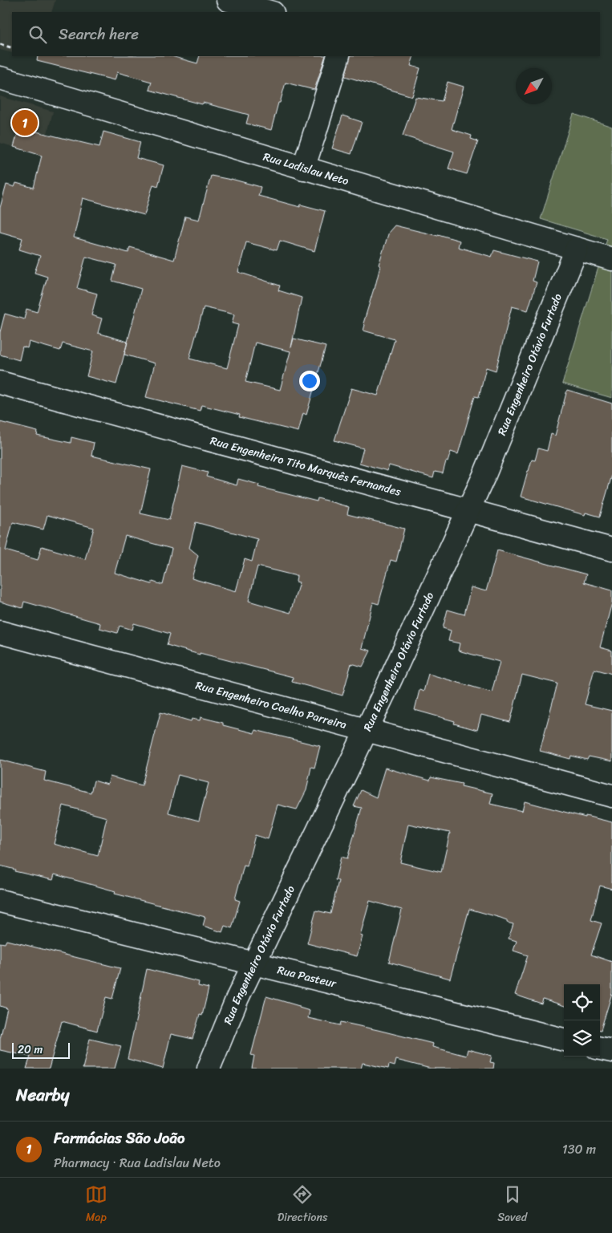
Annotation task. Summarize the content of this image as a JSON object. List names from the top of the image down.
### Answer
{
  "streets": {
    "street": [
      "Rua Ladislau Neto",
      "Rua Engenheiro Otávio Furtado",
      "Rua Engenheiro Tito Marquês Fernandes",
      "Rua Engenheiro Coelho Parreira",
      "Rua Pasteur"
    ]
  },
  "crossings": [
    ["Rua Ladislau Neto", "Rua Engenheiro Otávio Furtado"],
    ["Rua Engenheiro Otávio Furtado", "Rua Engenheiro Tito Marquês Fernandes"],
    ["Rua Engenheiro Otávio Furtado", "Rua Engenheiro Coelho Parreira"],
    ["Rua Engenheiro Otávio Furtado", "Rua Pasteur"]
  ],
  "scale_bar": "20 m",
  "north": "bottom left",
  "page": {
    "search": "Search here",
    "pins": "1",
    "scale": "20 m",
    "heading": "Nearby",
    "list": [
      {
        "mark": "1",
        "name": "Farmácias São João",
        "note": "Pharmacy · Rua Ladislau Neto",
        "value": "130 m"
      }
    ],
    "nav": ["Map", "Directions", "Saved"]
  }
}
